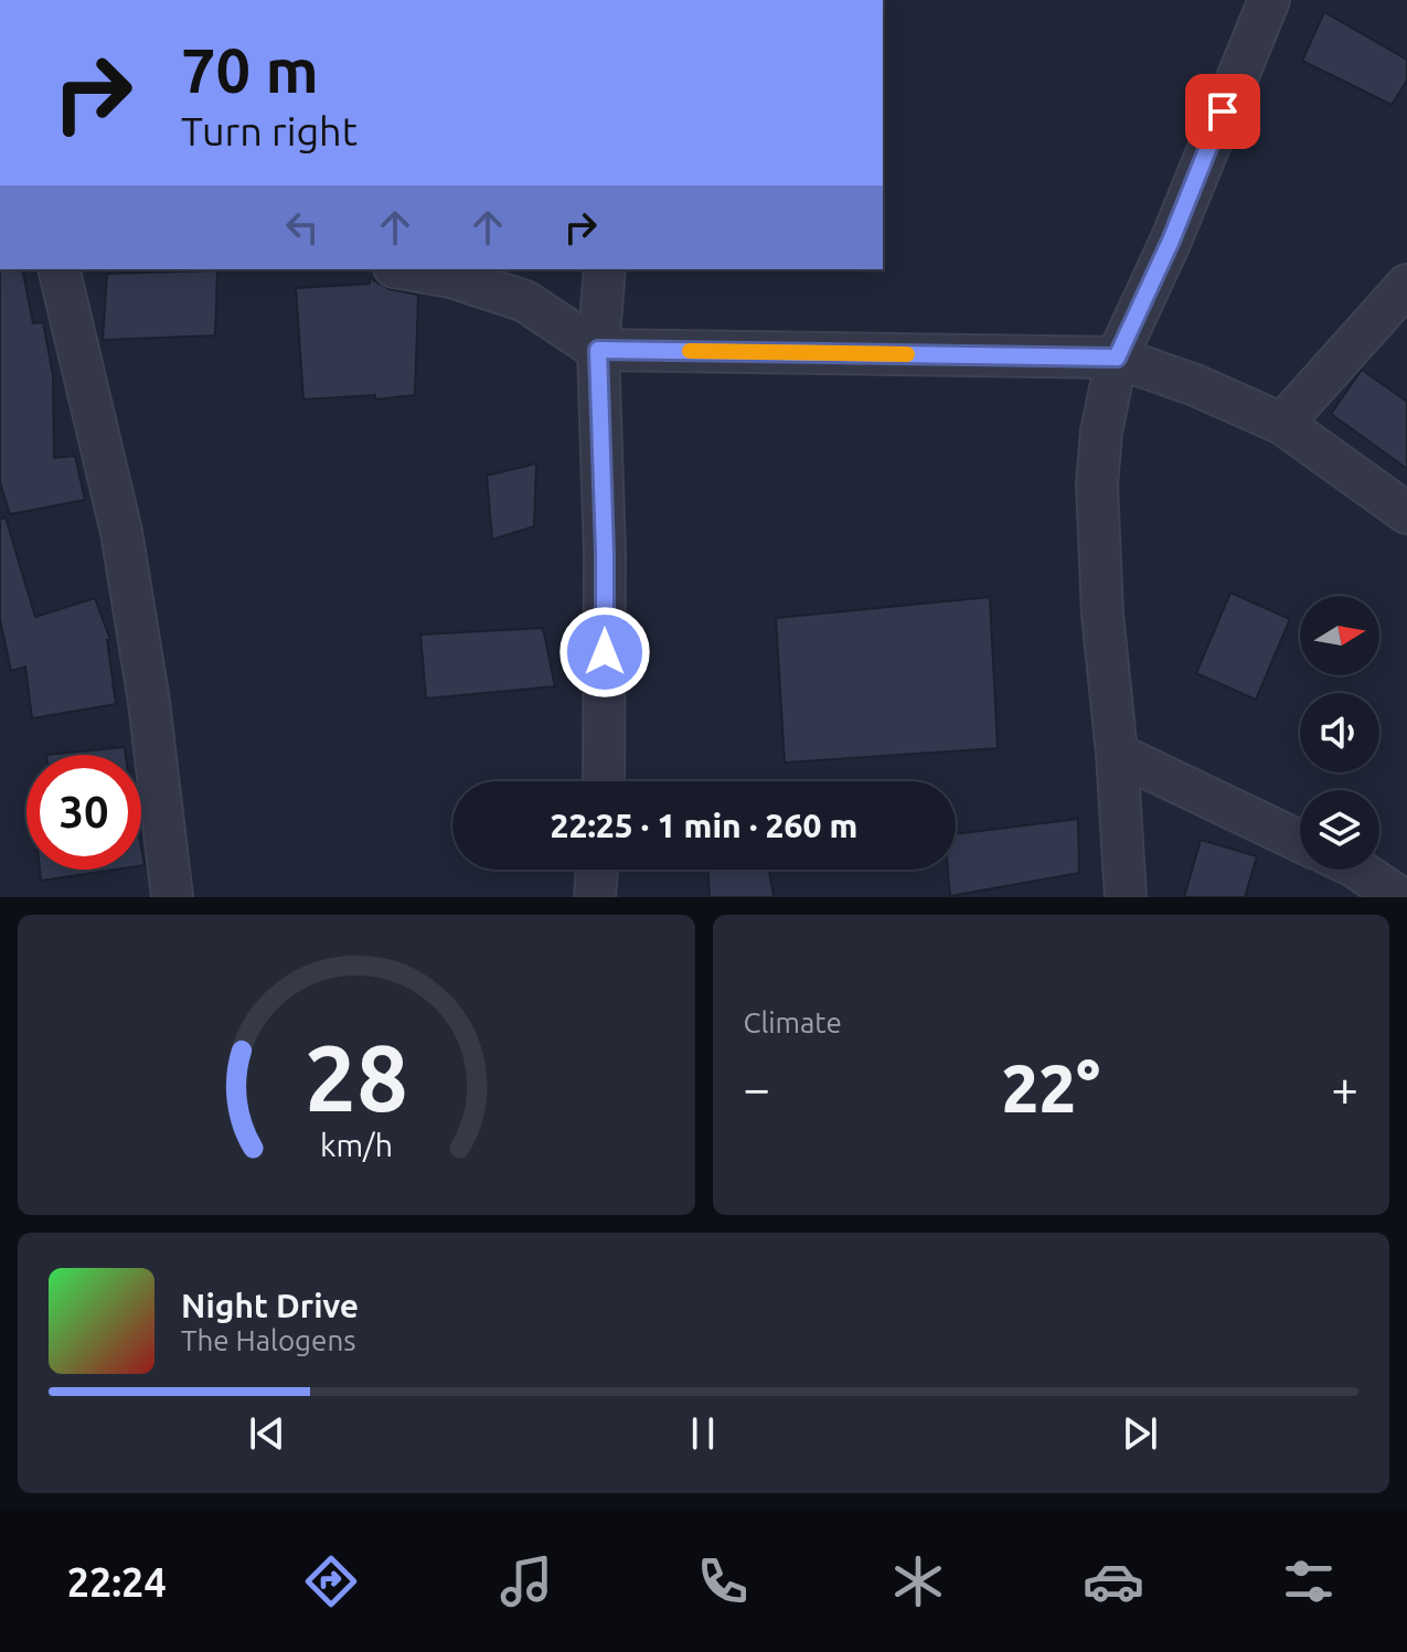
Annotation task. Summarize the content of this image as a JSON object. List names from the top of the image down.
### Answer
{
  "north": "right",
  "page": {
    "turn": ["70 m", "Turn right"],
    "limit": "30",
    "trip": "22:25 · 1 min · 260 m",
    "tile": "Climate",
    "heat": ["−", "22°", "+"],
    "song": ["Night Drive", "The Halogens"],
    "tabs": "22:24",
    "gauge": ["28", "km/h"]
  }
}
